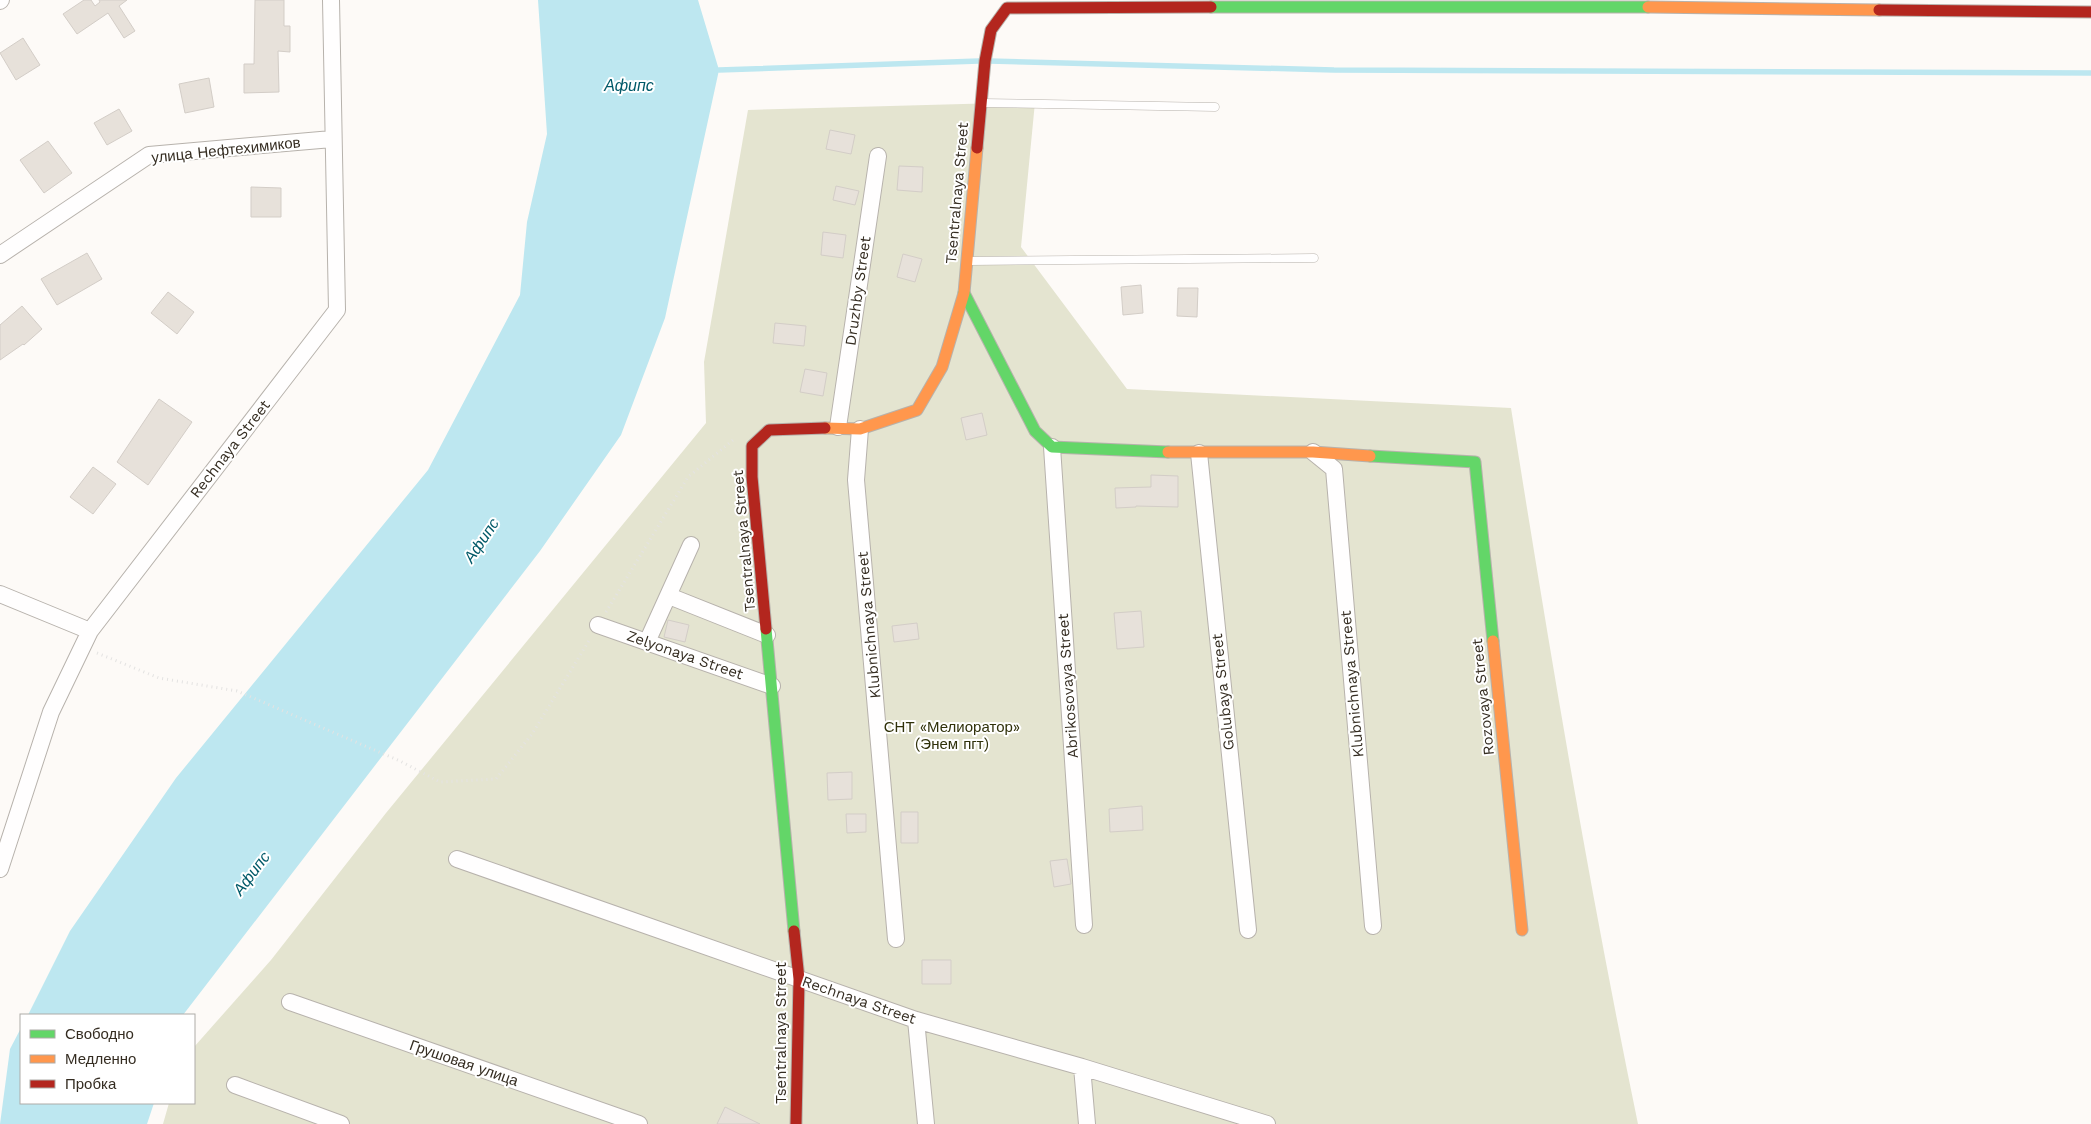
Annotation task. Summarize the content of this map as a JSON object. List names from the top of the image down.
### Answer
{
  "streets": {
    "street": [
      "улица Нефтехимиков",
      "Tsentralnaya Street",
      "Druzhby Street",
      "Rechnaya Street",
      "Klubnichnaya Street",
      "Zelyonaya Street",
      "Abrikosovaya Street",
      "Golubaya Street",
      "Rozovaya Street",
      "Грушовая улица"
    ]
  },
  "crossings": [
    ["улица Нефтехимиков", "Rechnaya Street"],
    ["Tsentralnaya Street", "Druzhby Street"],
    ["Tsentralnaya Street", "Rechnaya Street"],
    ["Tsentralnaya Street", "Klubnichnaya Street"],
    ["Tsentralnaya Street", "Zelyonaya Street"],
    ["Klubnichnaya Street", "Rozovaya Street"]
  ],
  "water": ["Афипс"],
  "parks": ["СНТ «Мелиоратор» (Энем пгт)"],
  "legend": ["Свободно", "Медленно", "Пробка"]
}
